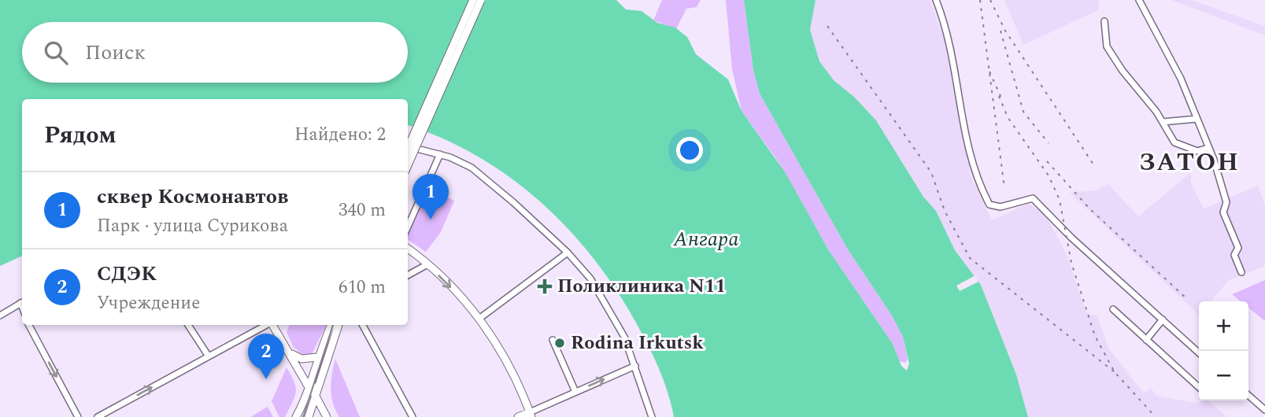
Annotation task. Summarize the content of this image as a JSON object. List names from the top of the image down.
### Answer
{
  "districts": ["ЗАТОН"],
  "water": ["Ангара"],
  "places": {
    "health": ["Поликлиника N11"],
    "other": ["Rodina Irkutsk"]
  },
  "page": {
    "search": "Поиск",
    "heading": ["Рядом", "Найдено: 2"],
    "list": [
      {
        "mark": "1",
        "name": "сквер Космонавтов",
        "note": "Парк · улица Сурикова",
        "value": "340 m"
      },
      {
        "mark": "2",
        "name": "СДЭК",
        "note": "Учреждение",
        "value": "610 m"
      }
    ],
    "pins": ["1", "2"],
    "map_buttons": ["+", "−"]
  }
}
